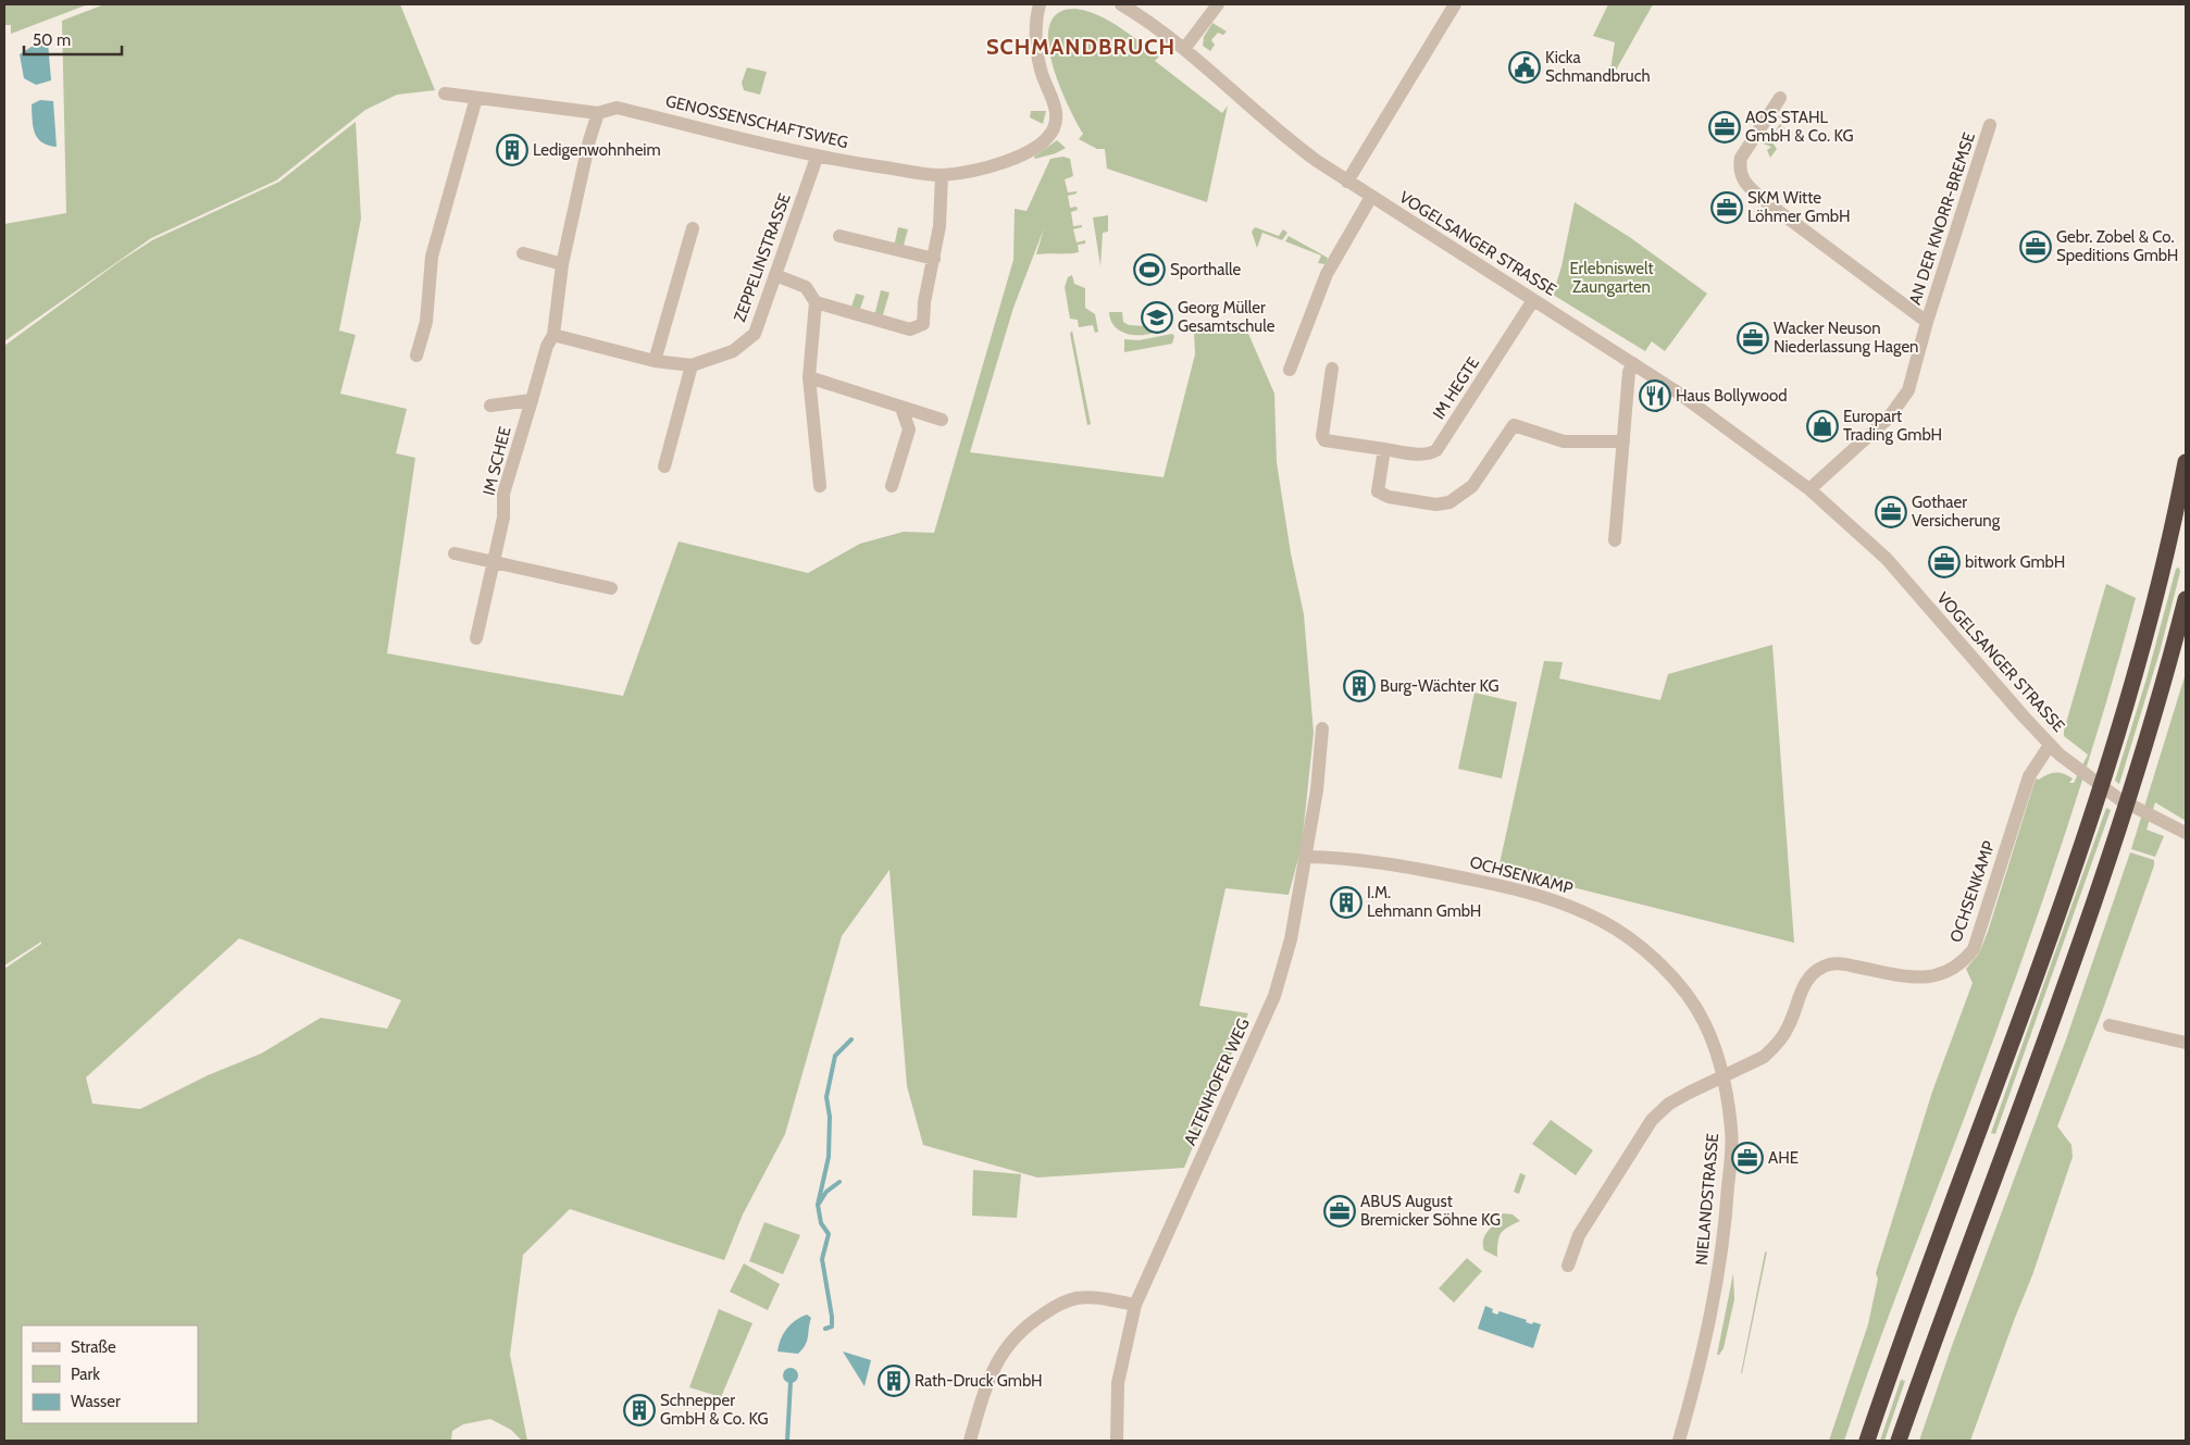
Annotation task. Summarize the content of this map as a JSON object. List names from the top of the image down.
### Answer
{
  "streets": {
    "street": [
      "GENOSSENSCHAFTSWEG",
      "AN DER KNORR-BREMSE",
      "VOGELSANGER STRASSE",
      "ZEPPELINSTRASSE",
      "IM HEGTE",
      "IM SCHEE",
      "OCHSENKAMP",
      "ALTENHOFER WEG",
      "NIELANDSTRASSE"
    ]
  },
  "crossings": [
    ["GENOSSENSCHAFTSWEG", "ZEPPELINSTRASSE"],
    ["GENOSSENSCHAFTSWEG", "IM SCHEE"],
    ["AN DER KNORR-BREMSE", "VOGELSANGER STRASSE"],
    ["VOGELSANGER STRASSE", "IM HEGTE"],
    ["VOGELSANGER STRASSE", "OCHSENKAMP"],
    ["ZEPPELINSTRASSE", "IM SCHEE"],
    ["OCHSENKAMP", "ALTENHOFER WEG"],
    ["OCHSENKAMP", "NIELANDSTRASSE"]
  ],
  "districts": ["SCHMANDBRUCH"],
  "parks": ["Erlebniswelt Zaungarten"],
  "places": {
    "public building": ["Kicka Schmandbruch"],
    "office": [
      "AOS STAHL GmbH & Co. KG",
      "SKM Witte Löhmer GmbH",
      "Gebr. Zobel & Co. Speditions GmbH",
      "Wacker Neuson Niederlassung Hagen",
      "Gothaer Versicherung",
      "bitwork GmbH",
      "AHE",
      "ABUS August Bremicker Söhne KG"
    ],
    "building": [
      "Ledigenwohnheim",
      "Burg-Wächter KG",
      "I.M. Lehmann GmbH",
      "Rath-Druck GmbH",
      "Schnepper GmbH & Co. KG"
    ],
    "sports": ["Sporthalle"],
    "school or university": ["Georg Müller Gesamtschule"],
    "restaurant": ["Haus Bollywood"],
    "shop": ["Europart Trading GmbH"]
  },
  "legend": ["Straße", "Park", "Wasser"],
  "scale_bar": "50 m"
}
